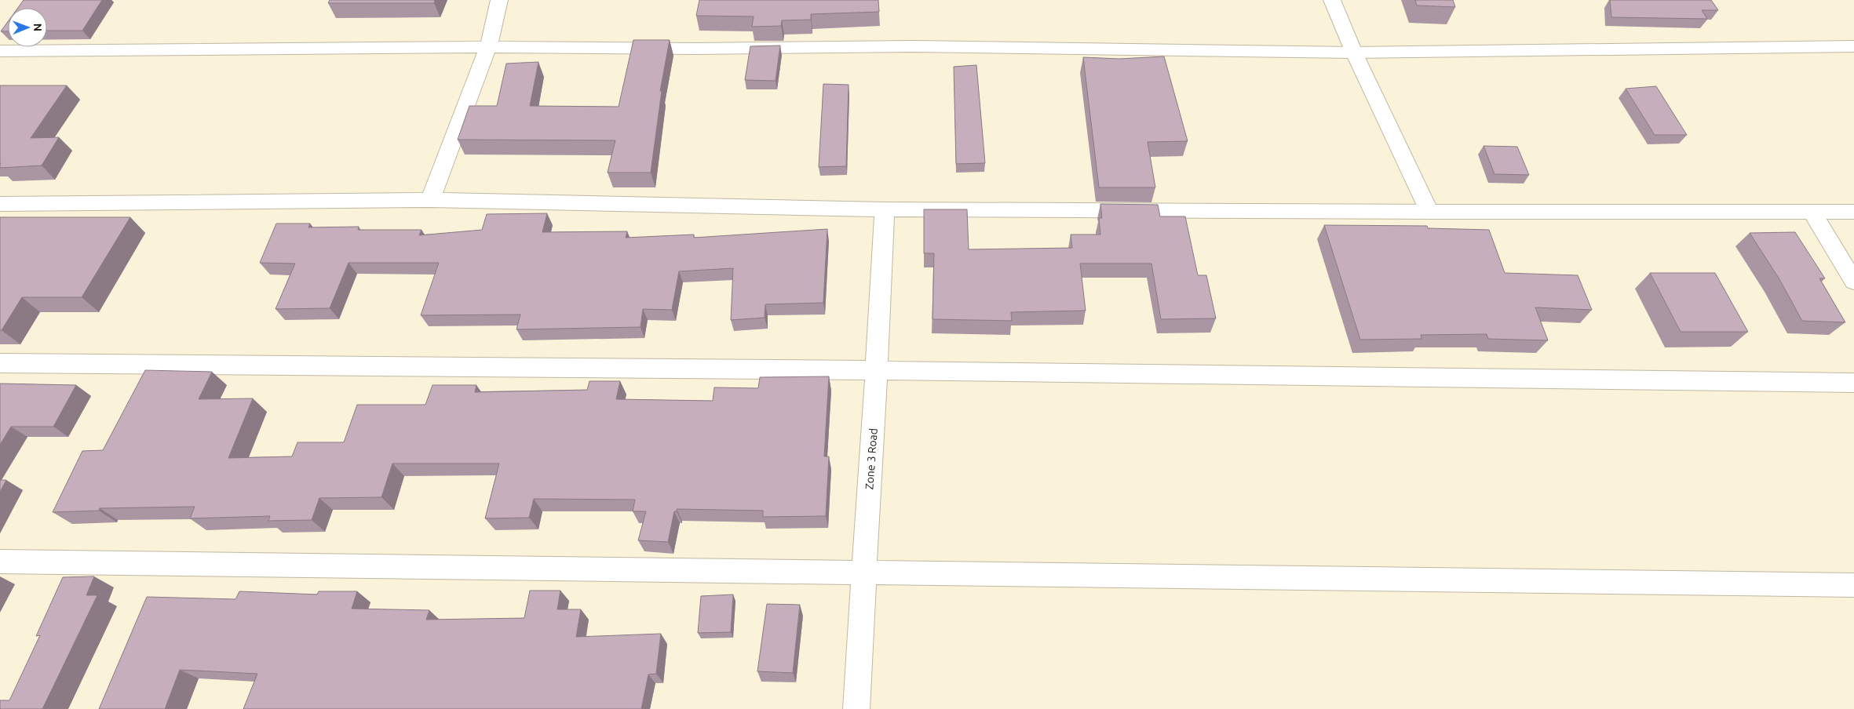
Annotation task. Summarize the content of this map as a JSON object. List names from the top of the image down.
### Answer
{
  "streets": {
    "street": ["Zone 3 Road"]
  },
  "north": "right"
}
